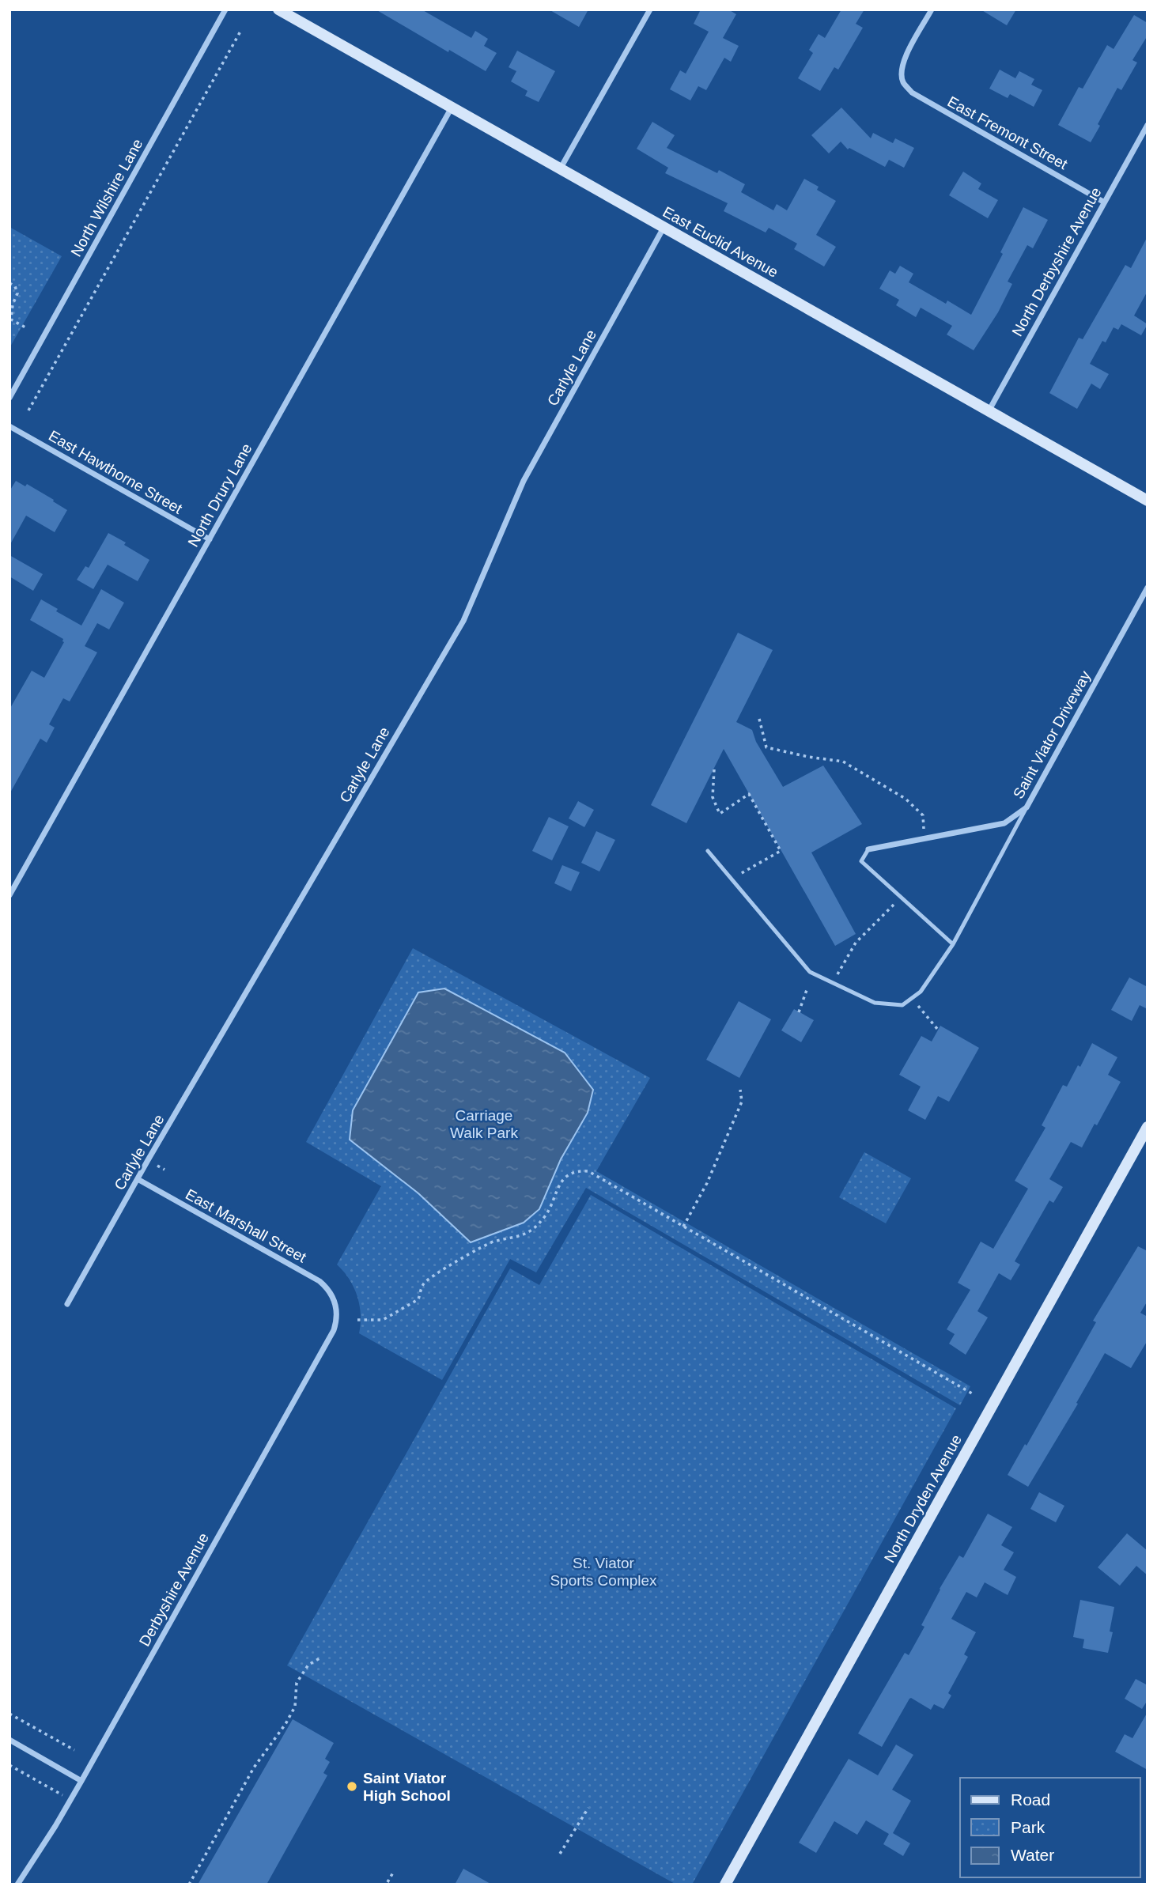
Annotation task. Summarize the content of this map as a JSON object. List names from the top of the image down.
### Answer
{
  "streets": {
    "main road": ["East Euclid Avenue", "North Dryden Avenue"],
    "street": [
      "East Fremont Street",
      "North Wilshire Lane",
      "North Derbyshire Avenue",
      "Carlyle Lane",
      "East Hawthorne Street",
      "North Drury Lane",
      "Saint Viator Driveway",
      "East Marshall Street",
      "Derbyshire Avenue"
    ]
  },
  "crossings": [
    ["East Fremont Street", "North Derbyshire Avenue"],
    ["East Euclid Avenue", "North Derbyshire Avenue"],
    ["East Euclid Avenue", "Carlyle Lane"],
    ["East Euclid Avenue", "North Drury Lane"],
    ["Carlyle Lane", "East Marshall Street"],
    ["East Hawthorne Street", "North Drury Lane"],
    ["East Marshall Street", "Derbyshire Avenue"]
  ],
  "parks": ["Carriage Walk Park", "St. Viator Sports Complex"],
  "places": ["Saint Viator High School"],
  "legend": ["Road", "Park", "Water"]
}
